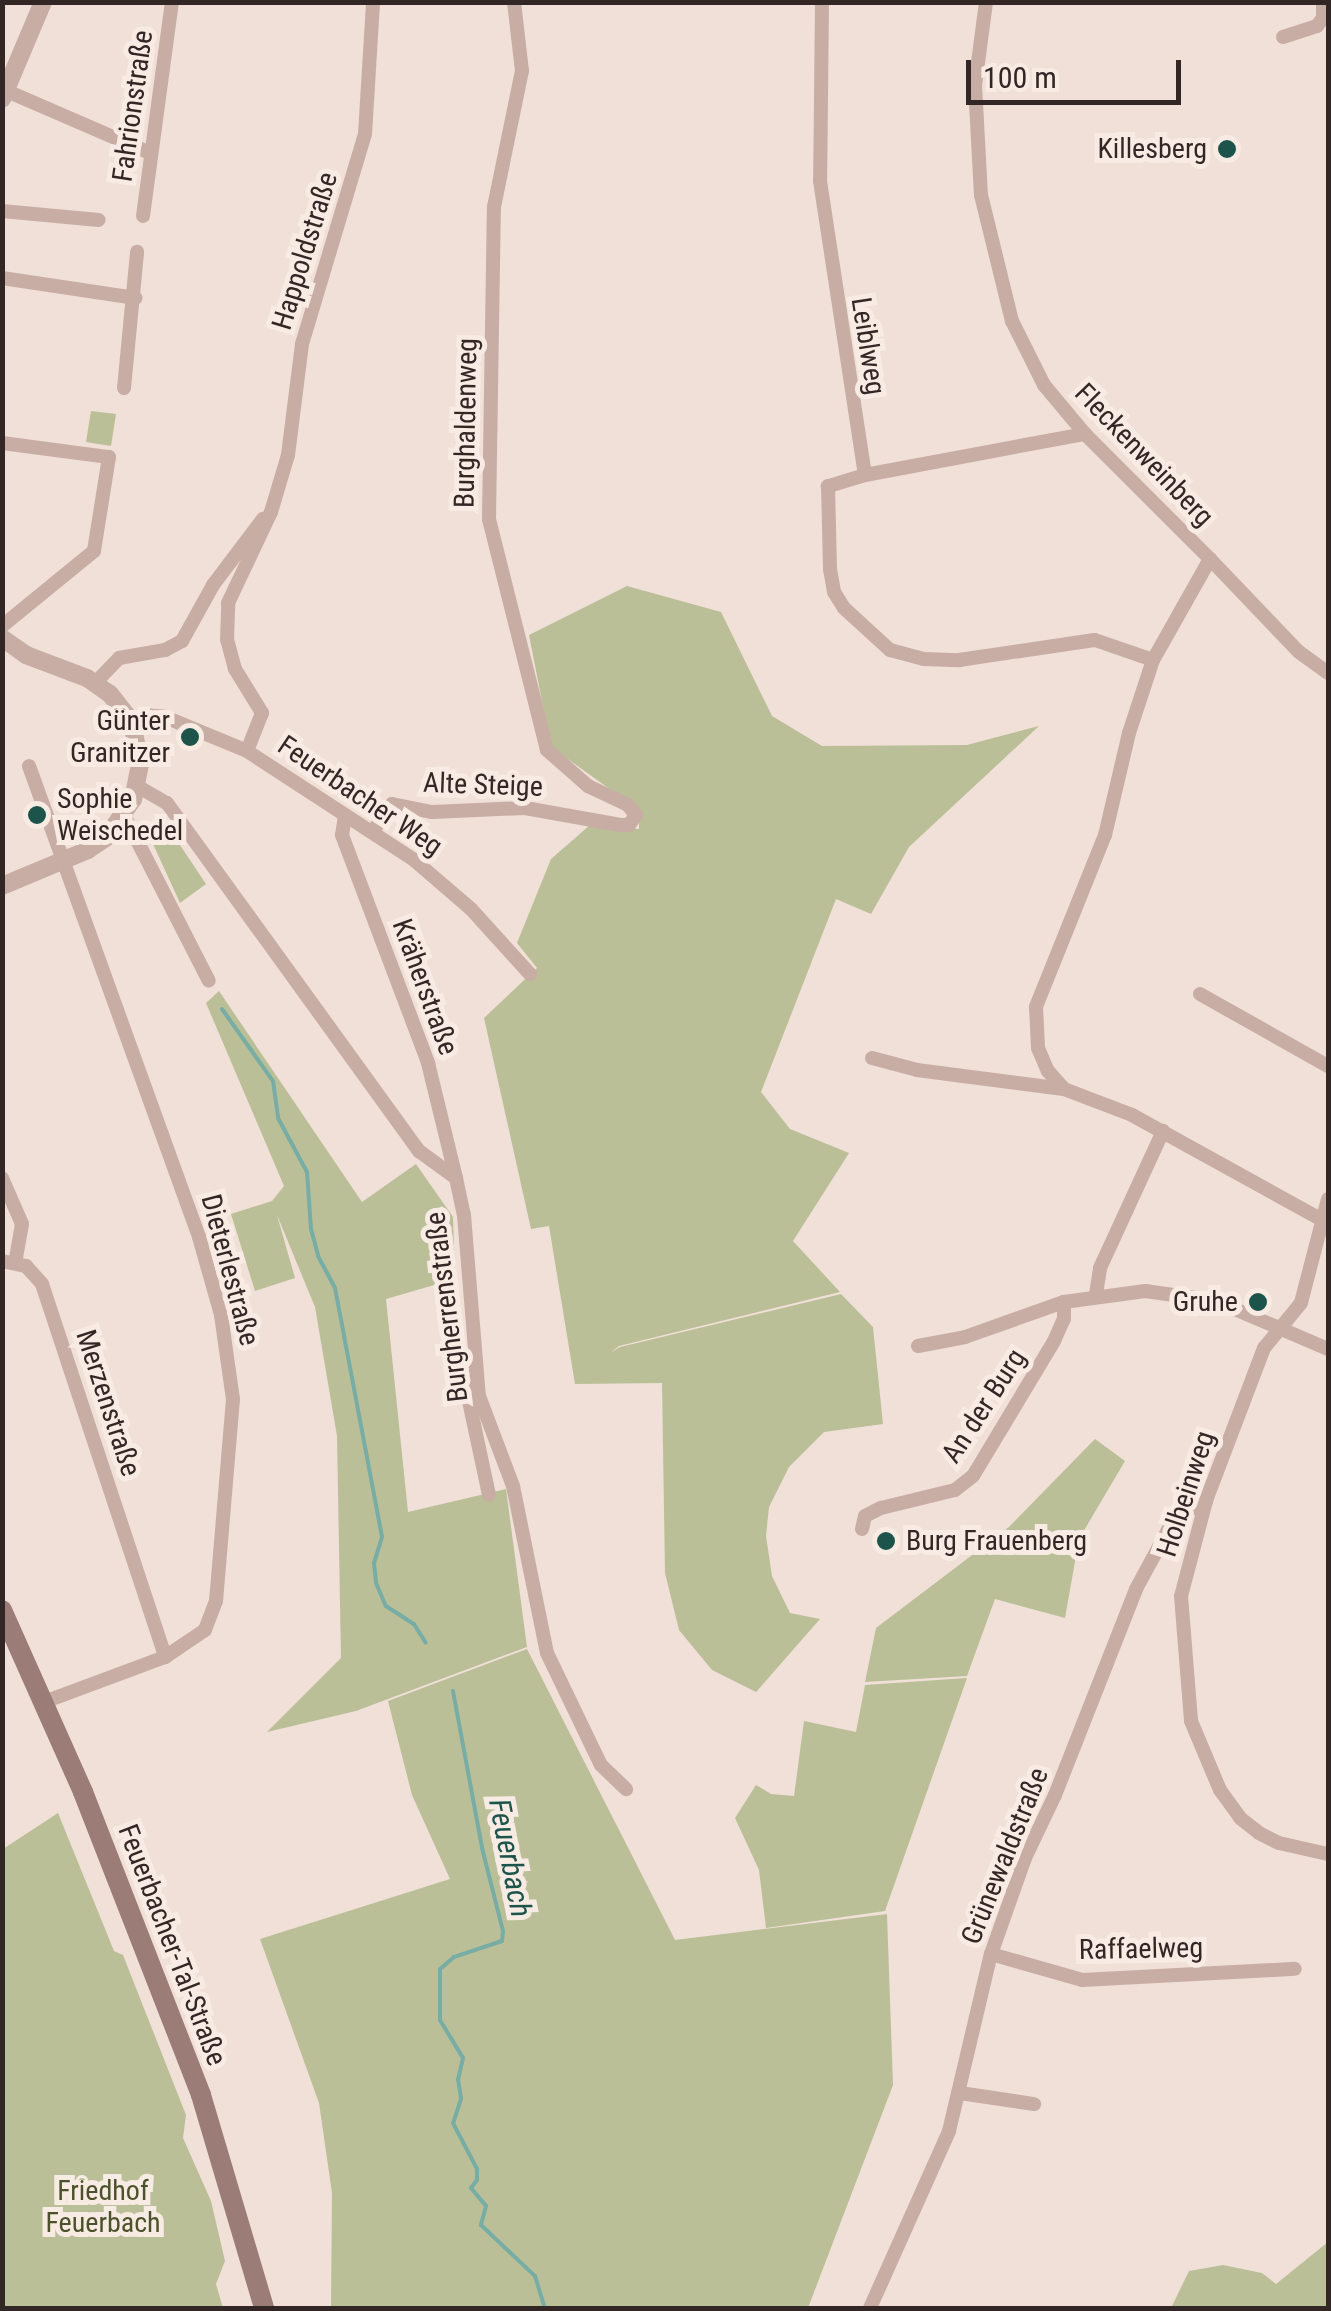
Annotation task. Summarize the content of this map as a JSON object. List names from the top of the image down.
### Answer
{
  "streets": {
    "main road": ["Feuerbacher-Tal-Straße"],
    "street": [
      "Fahrionstraße",
      "Happoldstraße",
      "Leiblweg",
      "Burghaldenweg",
      "Fleckenweinberg",
      "Alte Steige",
      "Feuerbacher Weg",
      "Kräherstraße",
      "Dieterlestraße",
      "Burgherrenstraße",
      "Merzenstraße",
      "An der Burg",
      "Holbeinweg",
      "Grünewaldstraße",
      "Raffaelweg"
    ]
  },
  "crossings": [
    ["Happoldstraße", "Feuerbacher Weg"],
    ["Burghaldenweg", "Alte Steige"],
    ["Alte Steige", "Feuerbacher Weg"],
    ["Feuerbacher Weg", "Kräherstraße"],
    ["Kräherstraße", "Burgherrenstraße"],
    ["Dieterlestraße", "Merzenstraße"],
    ["Dieterlestraße", "Feuerbacher-Tal-Straße"],
    ["Holbeinweg", "Grünewaldstraße"],
    ["Grünewaldstraße", "Raffaelweg"]
  ],
  "water": ["Feuerbach"],
  "parks": ["Friedhof Feuerbach"],
  "places": [
    "Killesberg",
    "Günter Granitzer",
    "Sophie Weischedel",
    "Gruhe",
    "Burg Frauenberg"
  ],
  "scale_bar": "100 m"
}
